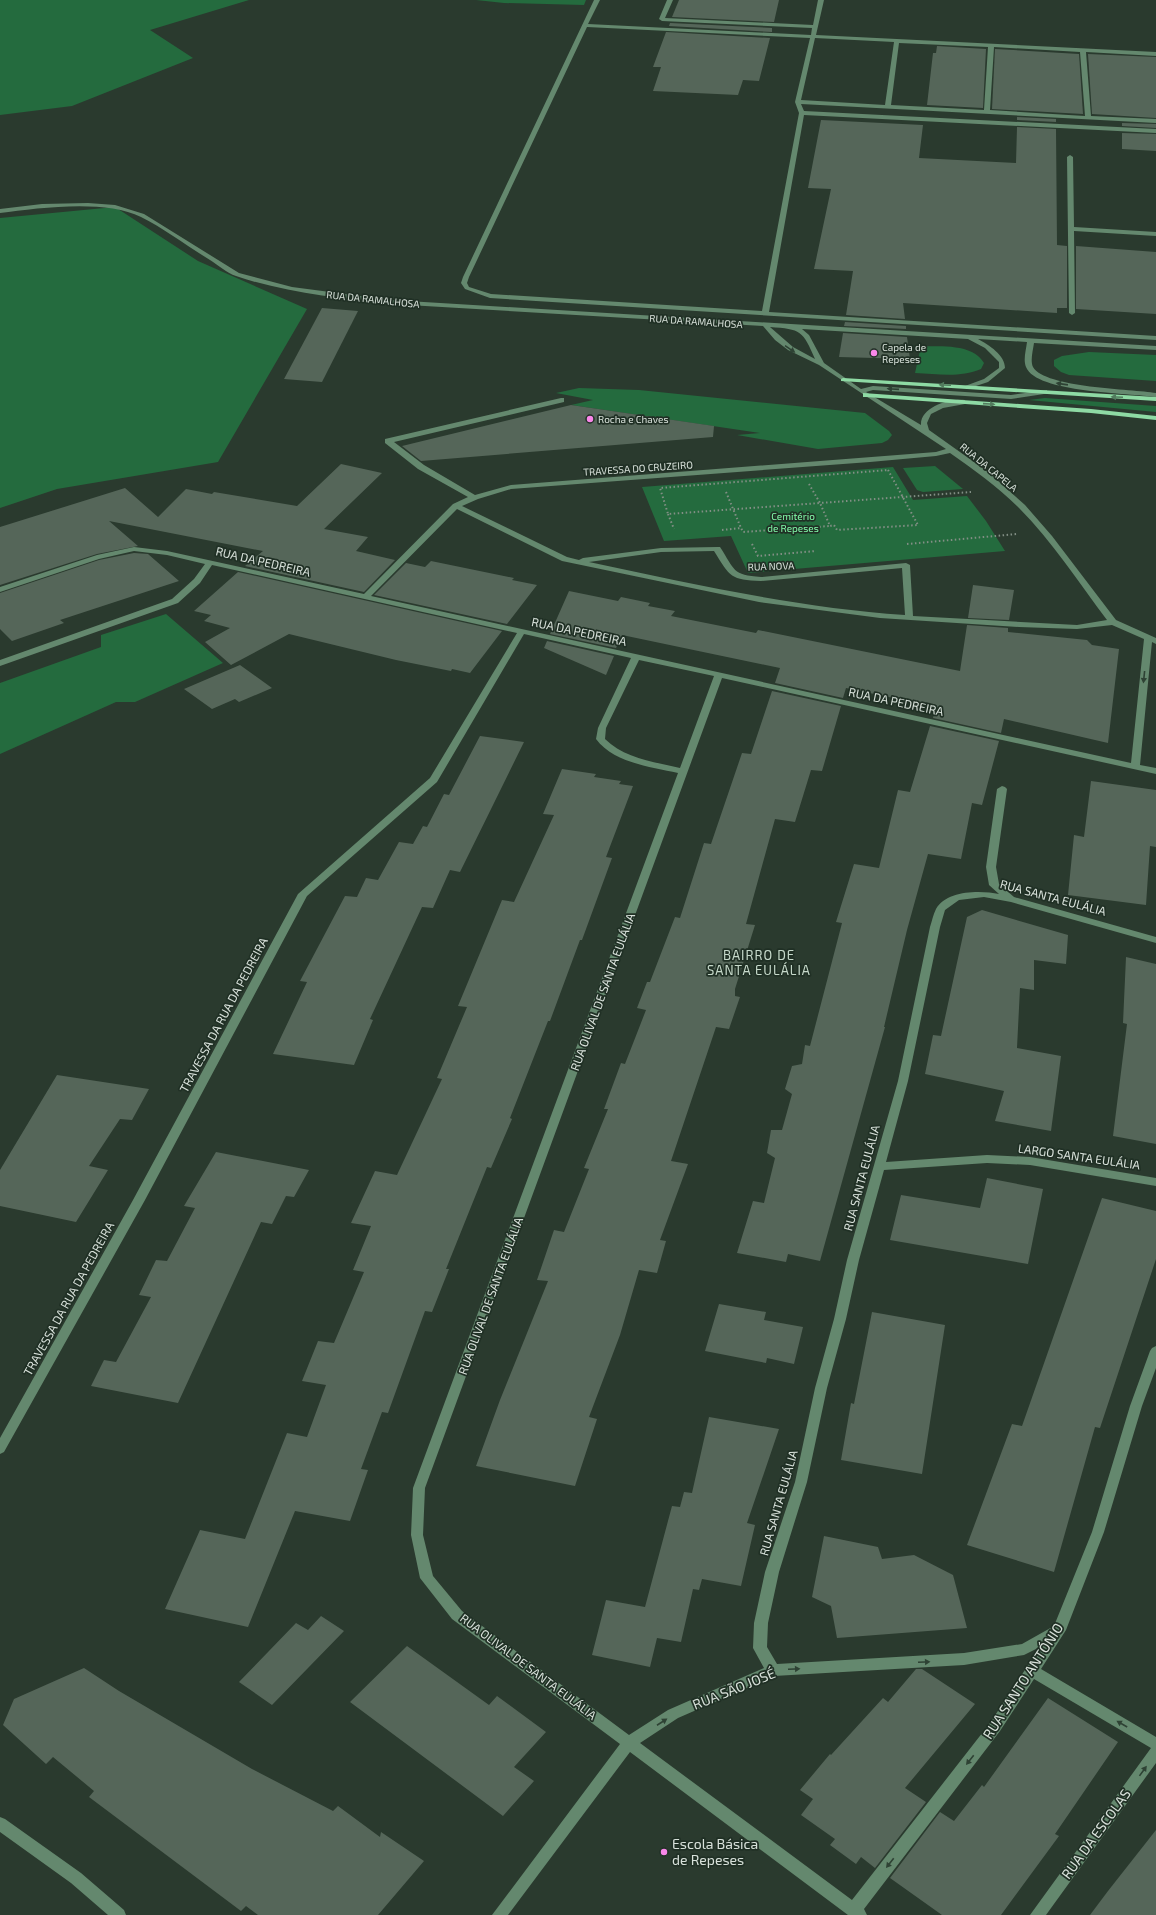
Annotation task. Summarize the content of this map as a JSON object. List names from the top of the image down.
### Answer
{
  "streets": {
    "street": [
      "RUA DA RAMALHOSA",
      "RUA DA CAPELA",
      "TRAVESSA DO CRUZEIRO",
      "RUA DA PEDREIRA",
      "RUA NOVA",
      "RUA SANTA EULÁLIA",
      "RUA OLIVAL DE SANTA EULÁLIA",
      "TRAVESSA DA RUA DA PEDREIRA",
      "LARGO SANTA EULÁLIA",
      "RUA SANTO ANTÓNIO",
      "RUA SÃO JOSÉ",
      "RUA DA ESCOLAS"
    ]
  },
  "crossings": [
    ["RUA DA RAMALHOSA", "RUA DA CAPELA"],
    ["RUA DA CAPELA", "TRAVESSA DO CRUZEIRO"],
    ["RUA DA CAPELA", "RUA NOVA"],
    ["TRAVESSA DO CRUZEIRO", "RUA DA PEDREIRA"],
    ["TRAVESSA DO CRUZEIRO", "RUA NOVA"],
    ["RUA DA PEDREIRA", "RUA OLIVAL DE SANTA EULÁLIA"],
    ["RUA DA PEDREIRA", "TRAVESSA DA RUA DA PEDREIRA"],
    ["RUA SANTA EULÁLIA", "LARGO SANTA EULÁLIA"],
    ["RUA SANTA EULÁLIA", "RUA SÃO JOSÉ"],
    ["RUA OLIVAL DE SANTA EULÁLIA", "RUA SANTO ANTÓNIO"],
    ["RUA OLIVAL DE SANTA EULÁLIA", "RUA SÃO JOSÉ"],
    ["RUA SANTO ANTÓNIO", "RUA SÃO JOSÉ"]
  ],
  "one_way": ["RUA SANTO ANTÓNIO", "RUA SÃO JOSÉ", "RUA DA ESCOLAS"],
  "districts": ["BAIRRO DE SANTA EULÁLIA"],
  "parks": ["Cemitério de Repeses"],
  "places": ["Capela de Repeses", "Rocha e Chaves", "Escola Básica de Repeses"]
}
